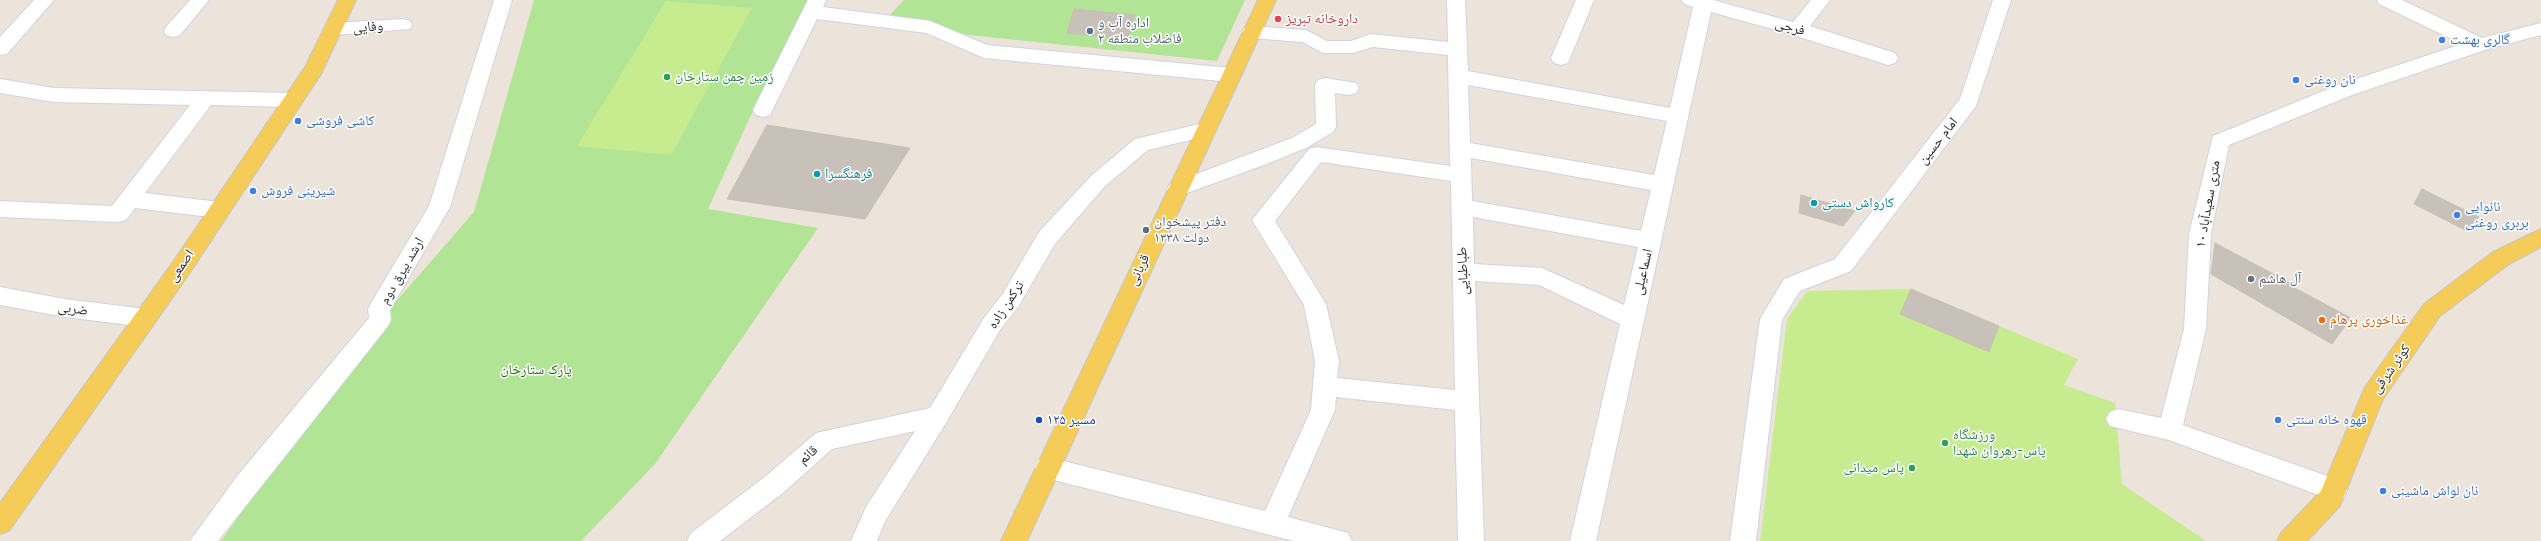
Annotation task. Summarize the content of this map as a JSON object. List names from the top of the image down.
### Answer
{
  "streets": {
    "main road": ["اصمعی", "قربانی", "کوثر شرقی"],
    "street": [
      "وفایی",
      "فرجی",
      "امام حسین",
      "۱۰ متری سعیدآباد",
      "ارشد بیرق دوم",
      "طباطبایی",
      "اسماعیلی",
      "ترکمن زاده",
      "ضربی",
      "قائم"
    ]
  },
  "crossings": [
    ["وفایی", "اصمعی"],
    ["فرجی", "اسماعیلی"],
    ["اصمعی", "ضربی"],
    ["قربانی", "ترکمن زاده"],
    ["ترکمن زاده", "قائم"]
  ],
  "parks": ["پارک ستارخان"],
  "places": [
    "داروخانه تبریز",
    "اداره آب و فاضلاب منطقه ۲",
    "گالری بهشت",
    "زمین چمن ستارخان",
    "نان روغنی",
    "کاشی فروشی",
    "فرهنگسرا",
    "شیرینی فروش",
    "کارواش دستی",
    "نانوایی بربری روغنی",
    "دفتر پیشخوان دولت ۱۳۳۸",
    "آل هاشم",
    "غذاخوری پرهام",
    "مسیر ۱۲۵",
    "قهوه خانه سنتی",
    "ورزشگاه پاس-رهروان شهدا",
    "پاس میدانی",
    "نان لواش ماشینی"
  ]
}
